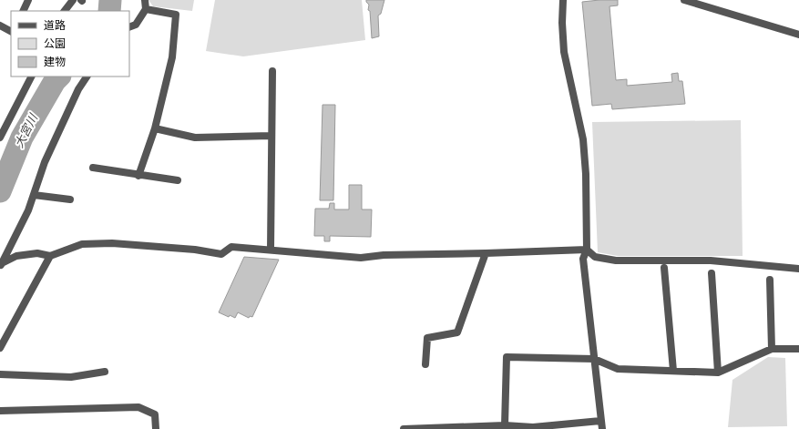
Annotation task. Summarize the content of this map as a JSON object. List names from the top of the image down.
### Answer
{
  "water": ["大宮川"],
  "legend": ["道路", "公園", "建物"]
}
